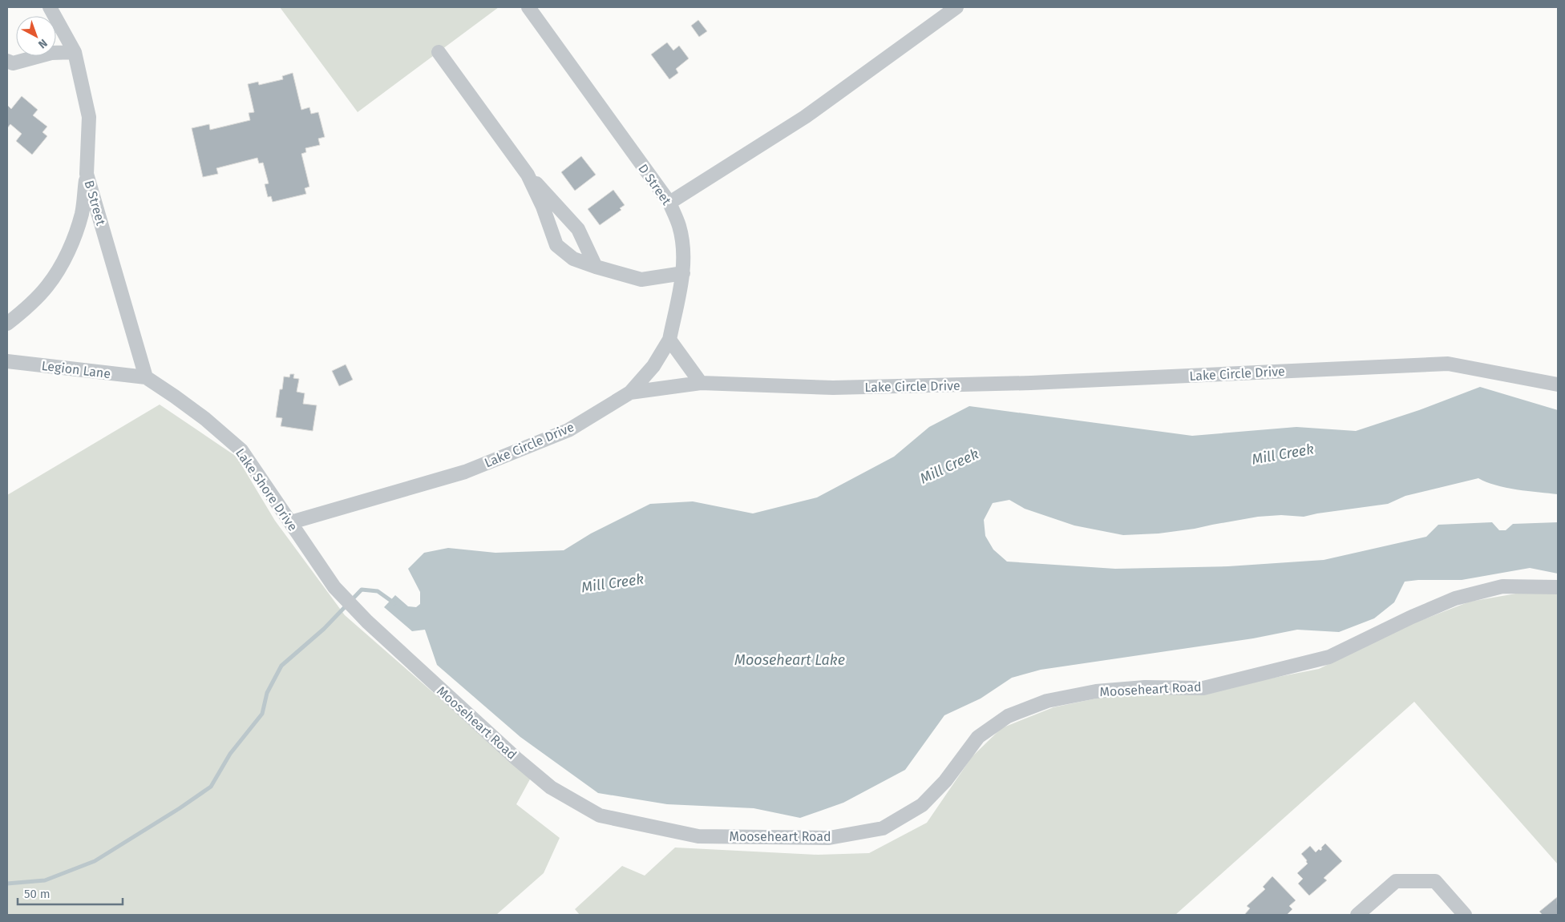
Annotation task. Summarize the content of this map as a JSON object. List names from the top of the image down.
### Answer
{
  "streets": {
    "street": [
      "D Street",
      "B Street",
      "Legion Lane",
      "Lake Circle Drive",
      "Lake Shore Drive",
      "Mooseheart Road"
    ]
  },
  "crossings": [
    ["D Street", "Lake Circle Drive"],
    ["B Street", "Legion Lane"],
    ["B Street", "Lake Shore Drive"],
    ["Legion Lane", "Lake Shore Drive"],
    ["Lake Circle Drive", "Lake Shore Drive"],
    ["Lake Shore Drive", "Mooseheart Road"]
  ],
  "water": ["Mill Creek", "Mooseheart Lake"],
  "scale_bar": "50 m",
  "north": "bottom right"
}
